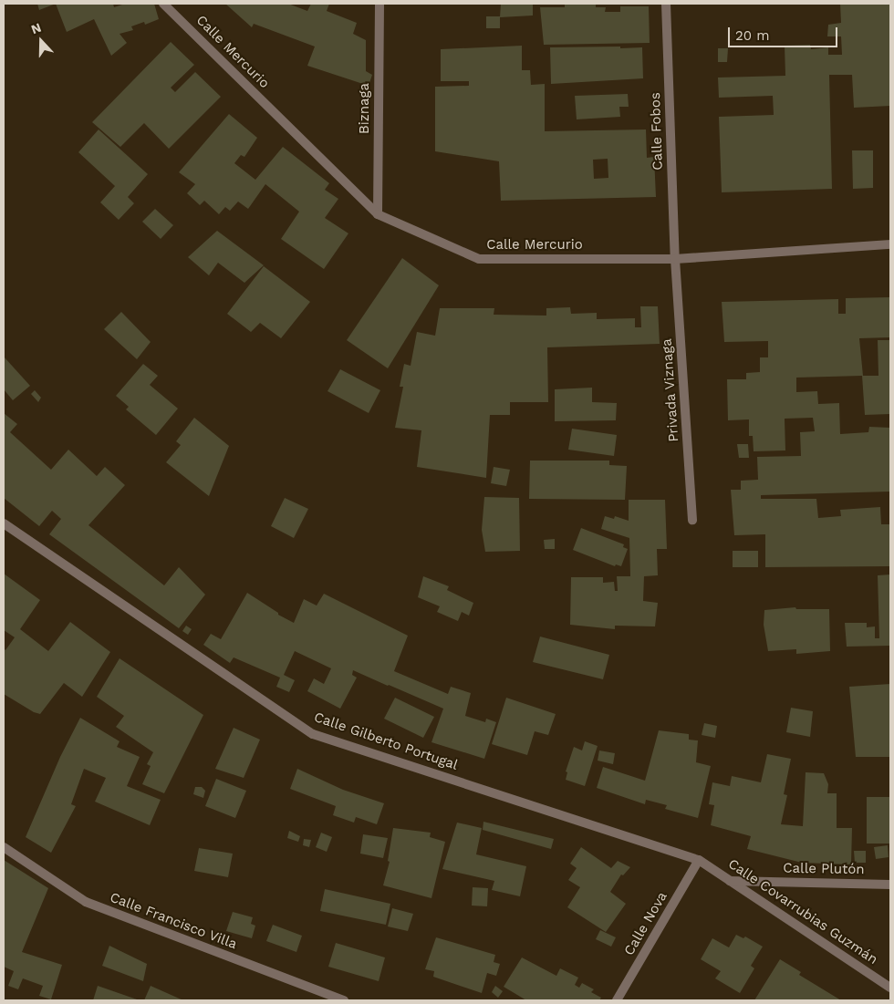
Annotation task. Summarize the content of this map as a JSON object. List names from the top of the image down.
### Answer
{
  "streets": {
    "street": [
      "Calle Mercurio",
      "Biznaga",
      "Calle Fobos",
      "Privada Viznaga",
      "Calle Gilberto Portugal",
      "Calle Plutón",
      "Calle Covarrubias Guzmán",
      "Calle Francisco Villa",
      "Calle Nova"
    ]
  },
  "crossings": [
    ["Calle Mercurio", "Biznaga"],
    ["Calle Mercurio", "Calle Fobos"],
    ["Calle Mercurio", "Privada Viznaga"],
    ["Calle Fobos", "Privada Viznaga"],
    ["Calle Gilberto Portugal", "Calle Covarrubias Guzmán"],
    ["Calle Gilberto Portugal", "Calle Nova"],
    ["Calle Plutón", "Calle Covarrubias Guzmán"],
    ["Calle Covarrubias Guzmán", "Calle Nova"]
  ],
  "scale_bar": "20 m",
  "north": "top"
}
